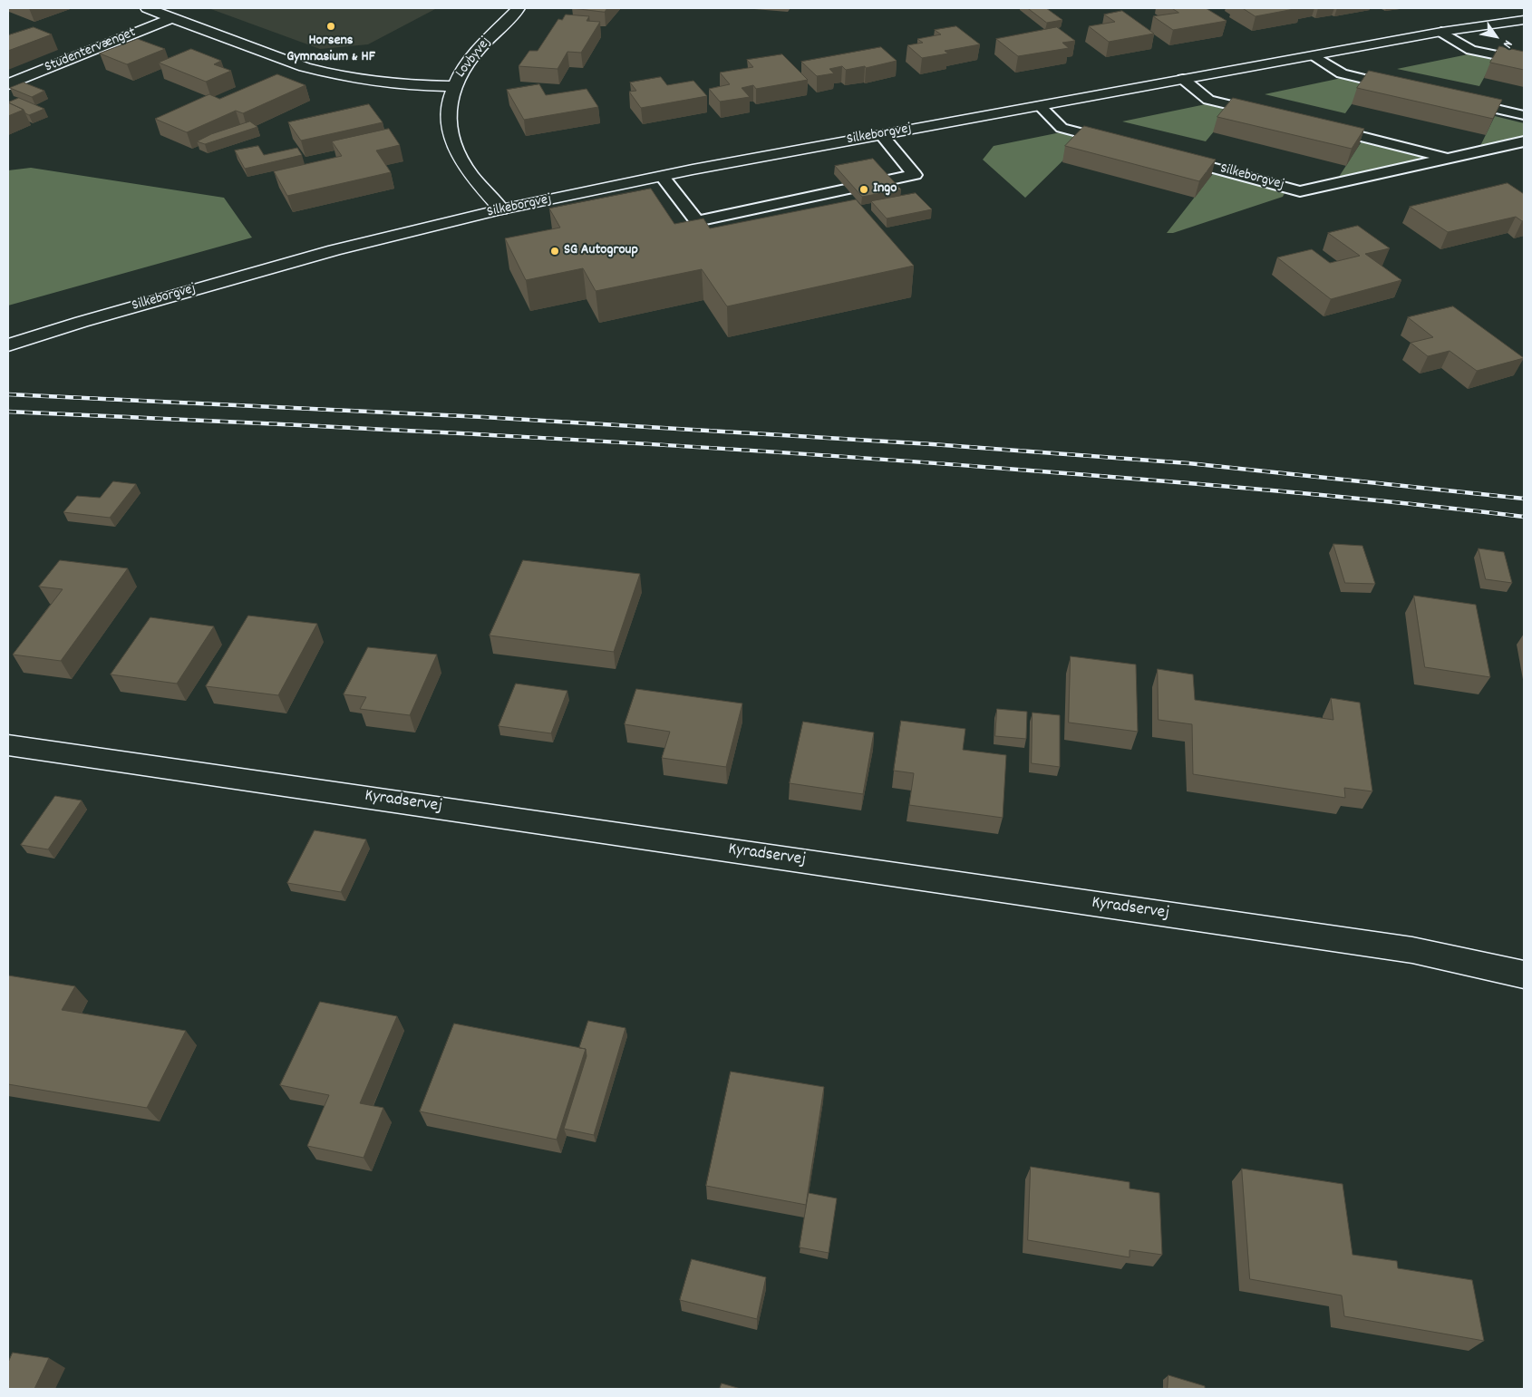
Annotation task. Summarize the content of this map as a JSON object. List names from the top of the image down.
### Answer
{
  "streets": {
    "street": [
      "Studentervænget",
      "Lovbyvej",
      "Silkeborgvej",
      "Kyradservej"
    ]
  },
  "crossings": [
    ["Studentervænget", "Lovbyvej"],
    ["Lovbyvej", "Silkeborgvej"]
  ],
  "places": ["Horsens Gymnasium & HF", "Ingo", "SG Autogroup"],
  "north": "bottom right"
}
